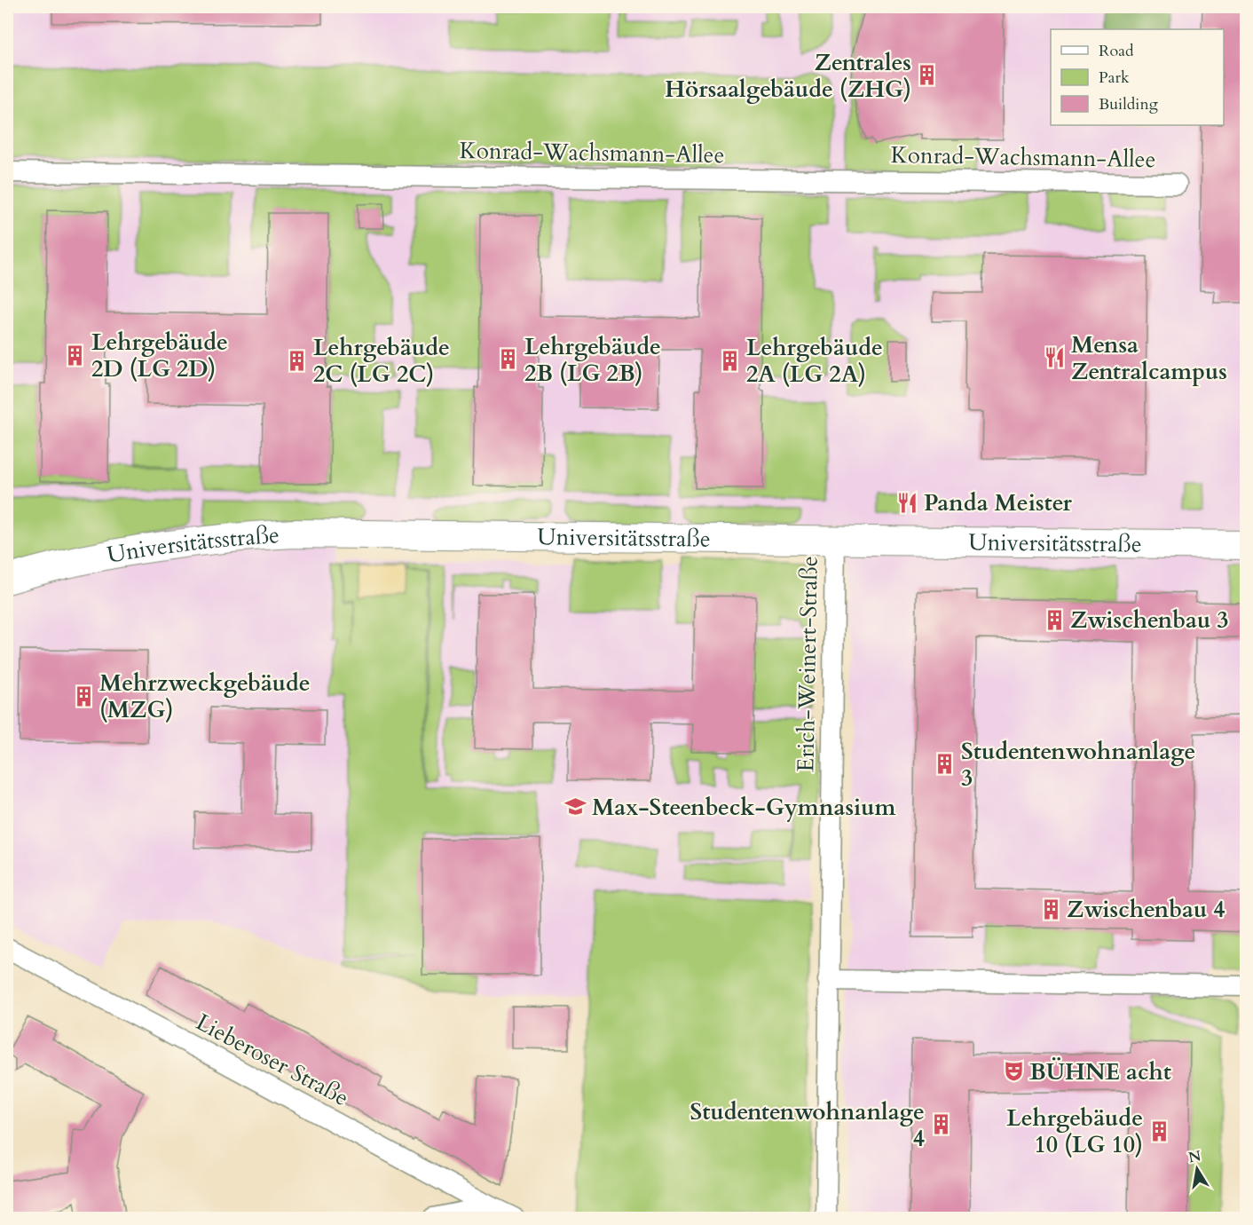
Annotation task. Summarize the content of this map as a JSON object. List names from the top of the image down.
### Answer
{
  "streets": {
    "street": [
      "Konrad-Wachsmann-Allee",
      "Universitätsstraße",
      "Erich-Weinert-Straße",
      "Lieberoser Straße"
    ]
  },
  "crossings": [
    ["Universitätsstraße", "Erich-Weinert-Straße"]
  ],
  "places": {
    "building": [
      "Zentrales Hörsaalgebäude (ZHG)",
      "Lehrgebäude 2D (LG 2D)",
      "Lehrgebäude 2B (LG 2B)",
      "Lehrgebäude 2C (LG 2C)",
      "Lehrgebäude 2A (LG 2A)",
      "Zwischenbau 3",
      "Mehrzweckgebäude (MZG)",
      "Studentenwohnanlage 3",
      "Zwischenbau 4",
      "Studentenwohnanlage 4",
      "Lehrgebäude 10 (LG 10)"
    ],
    "restaurant": ["Mensa Zentralcampus", "Panda Meister"],
    "school or university": ["Max-Steenbeck-Gymnasium"],
    "theatre": ["BÜHNE acht"]
  },
  "legend": ["Road", "Park", "Building"],
  "north": "top"
}
